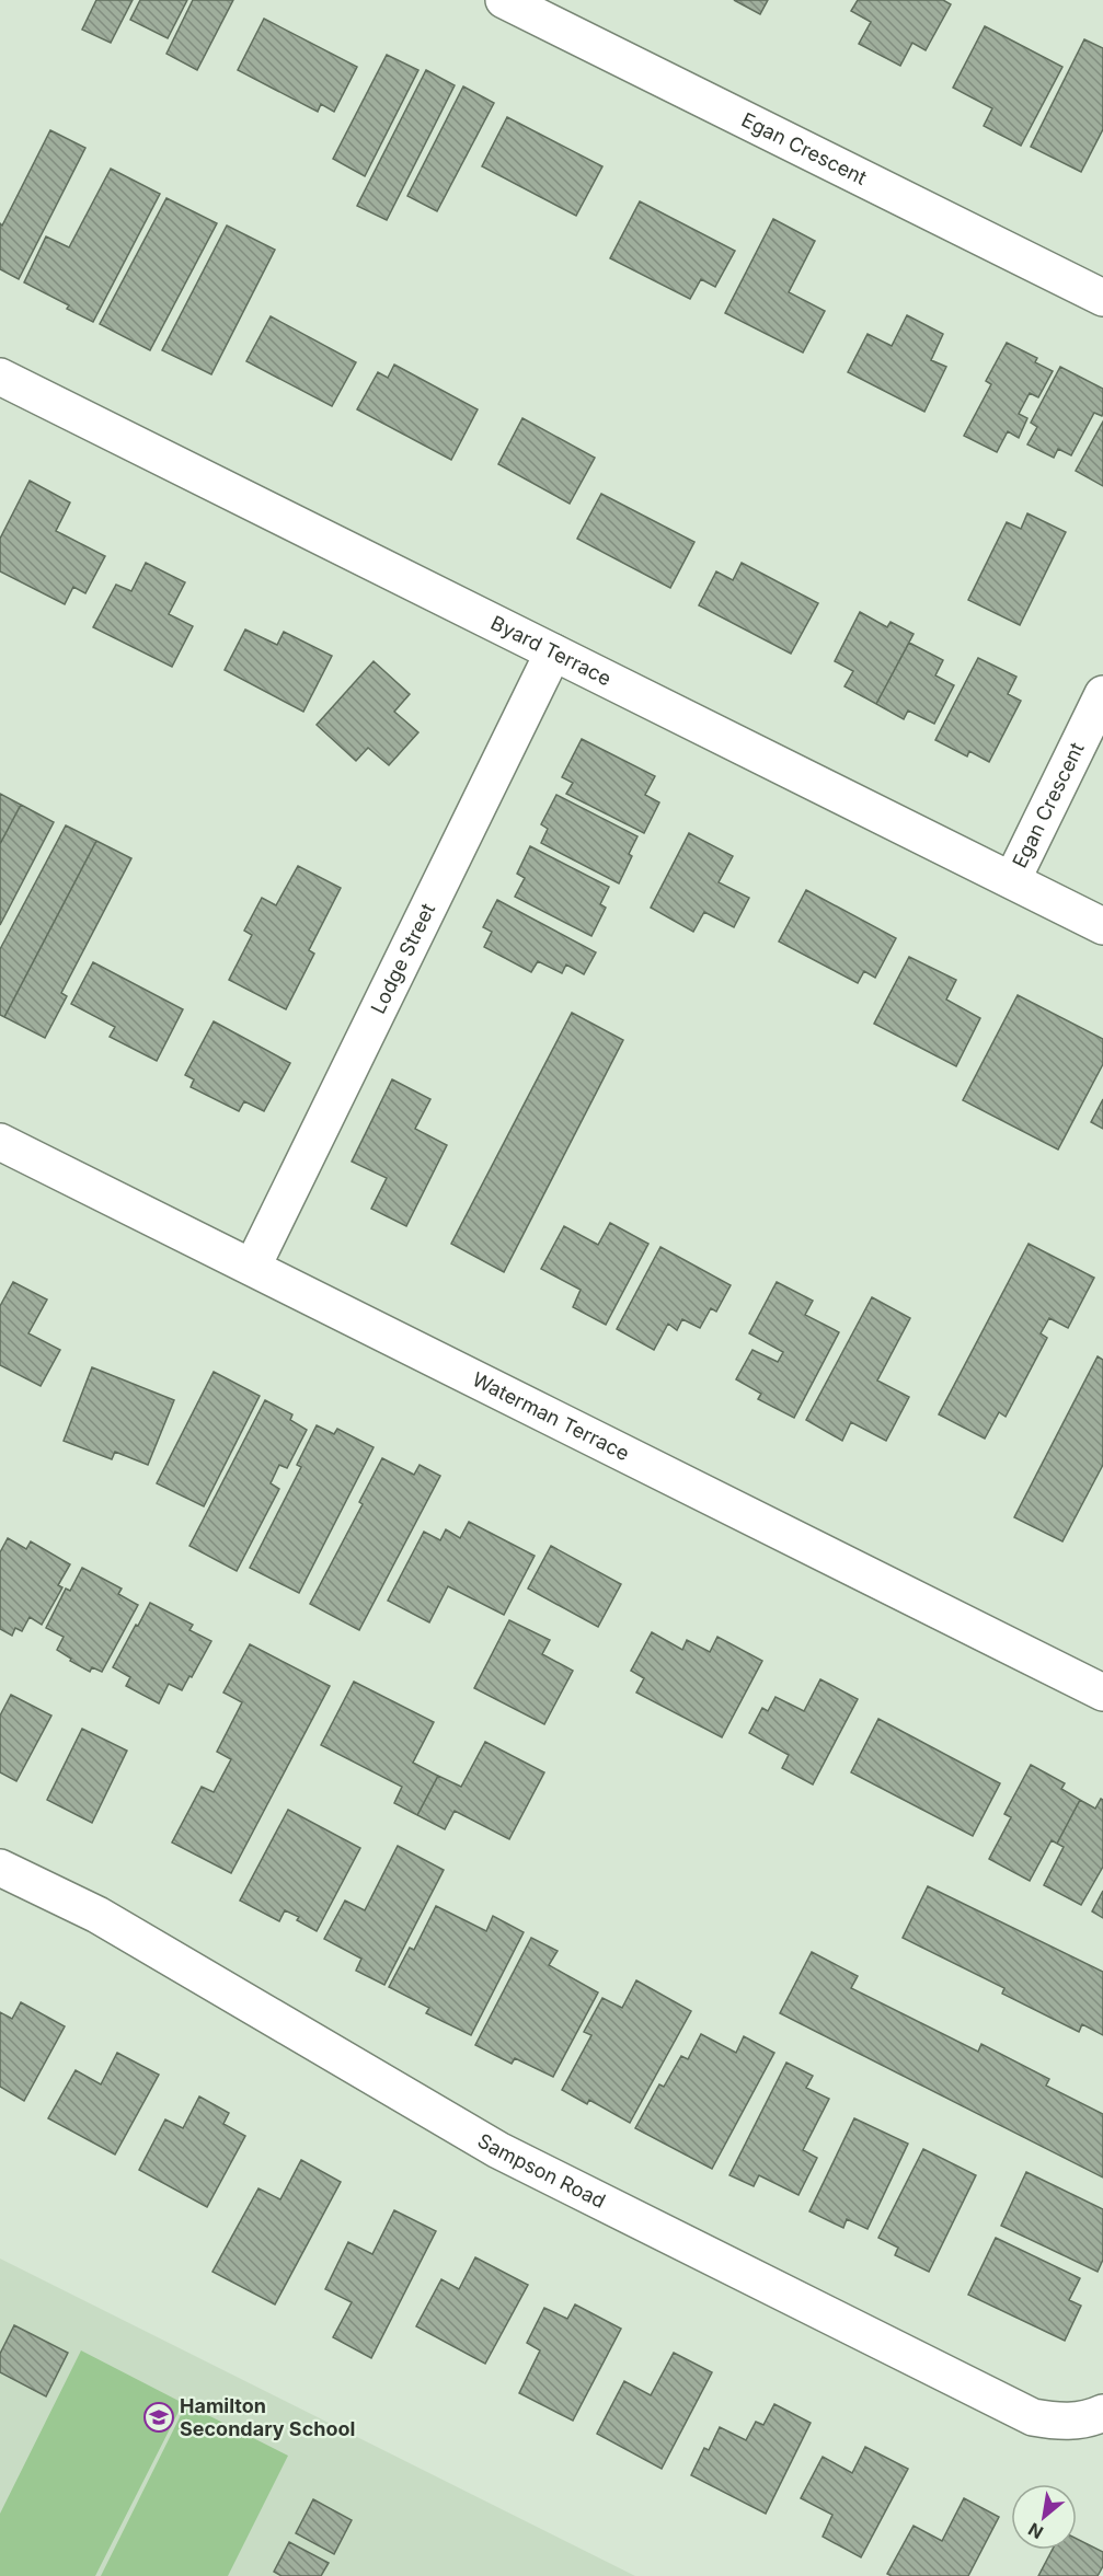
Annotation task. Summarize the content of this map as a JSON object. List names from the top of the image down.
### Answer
{
  "streets": {
    "street": [
      "Egan Crescent",
      "Byard Terrace",
      "Lodge Street",
      "Waterman Terrace",
      "Sampson Road"
    ]
  },
  "crossings": [
    ["Egan Crescent", "Byard Terrace"],
    ["Byard Terrace", "Lodge Street"],
    ["Lodge Street", "Waterman Terrace"]
  ],
  "places": {
    "school or university": ["Hamilton Secondary School"]
  },
  "north": "bottom left"
}
